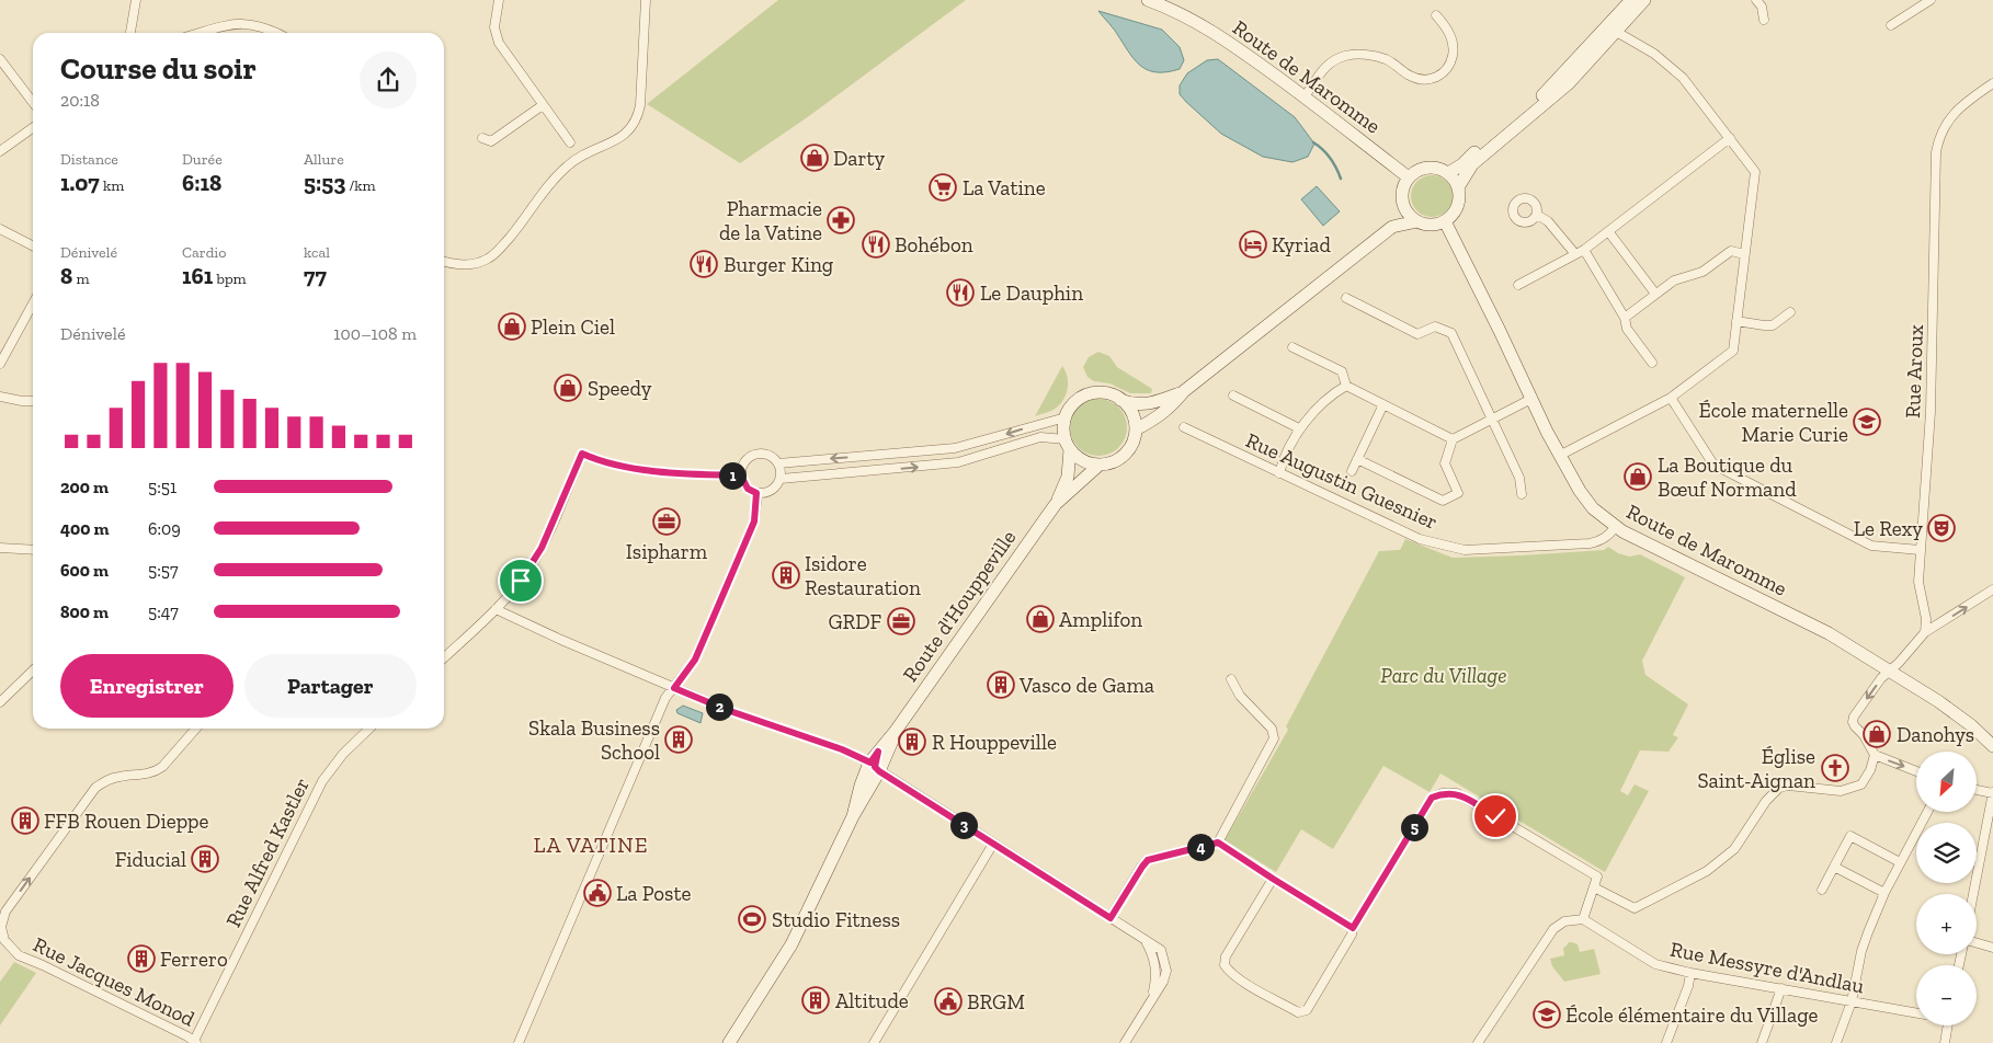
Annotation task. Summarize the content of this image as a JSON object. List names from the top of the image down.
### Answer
{
  "streets": {
    "street": [
      "Route de Maromme",
      "Rue Aroux",
      "Rue Augustin Guesnier",
      "Route d'Houppeville",
      "Rue Alfred Kastler",
      "Rue Messyre d'Andlau",
      "Rue Jacques Monod"
    ]
  },
  "crossings": [
    ["Route de Maromme", "Rue Augustin Guesnier"],
    ["Rue Alfred Kastler", "Rue Jacques Monod"]
  ],
  "districts": ["LA VATINE"],
  "parks": ["Parc du Village"],
  "places": {
    "shop": [
      "Darty",
      "Plein Ciel",
      "Speedy",
      "La Boutique du Bœuf Normand",
      "Amplifon",
      "Danohys"
    ],
    "supermarket": ["La Vatine"],
    "pharmacy": ["Pharmacie de la Vatine"],
    "restaurant": ["Bohébon", "Burger King", "Le Dauphin"],
    "hotel": ["Kyriad"],
    "school or university": ["École maternelle Marie Curie", "École élémentaire du Village"],
    "office": ["Isipharm", "GRDF"],
    "theatre": ["Le Rexy"],
    "building": [
      "Isidore Restauration",
      "Vasco de Gama",
      "Skala Business School",
      "R Houppeville",
      "FFB Rouen Dieppe",
      "Fiducial",
      "Ferrero",
      "Altitude"
    ],
    "church": ["Église Saint-Aignan"],
    "public building": ["La Poste", "BRGM"],
    "sports": ["Studio Fitness"]
  },
  "north": "bottom left",
  "page": {
    "heading": ["Course du soir", "20:18"],
    "stats": [
      ["Distance", "1.07 km"],
      ["Durée", "6:18"],
      ["Allure", "5:53 /km"],
      ["Dénivelé", "8 m"],
      ["Cardio", "161 bpm"],
      ["kcal", "77"]
    ],
    "chart": ["Dénivelé", "100–108 m"],
    "pins": [
      "1",
      "2",
      "3",
      "5",
      "4"
    ],
    "list": [
      {
        "name": "200 m",
        "note": "5:51"
      },
      {
        "name": "400 m",
        "note": "6:09"
      },
      {
        "name": "600 m",
        "note": "5:57"
      },
      {
        "name": "800 m",
        "note": "5:47"
      }
    ],
    "buttons": ["Enregistrer", "Partager"],
    "map_buttons": ["+", "−"]
  }
}
